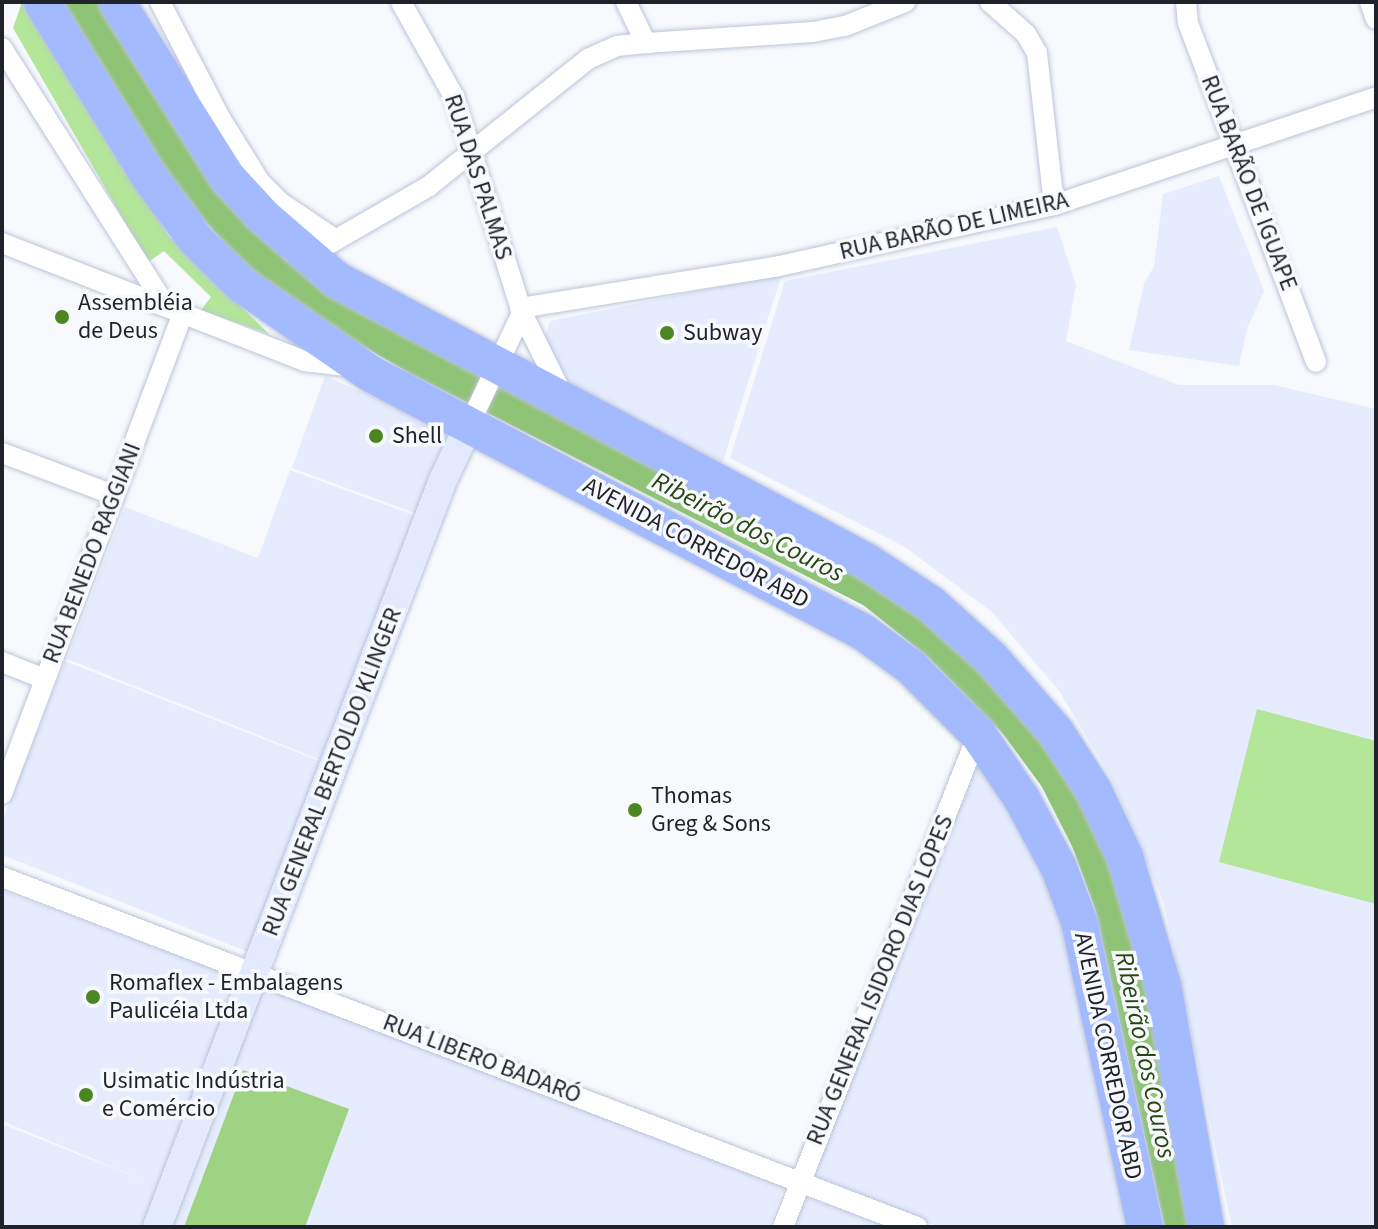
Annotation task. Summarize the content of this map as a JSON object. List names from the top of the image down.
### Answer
{
  "streets": {
    "highway": ["AVENIDA CORREDOR ABD"],
    "street": [
      "RUA DAS PALMAS",
      "RUA BARÃO DE IGUAPE",
      "RUA BARÃO DE LIMEIRA",
      "RUA BENEDO RAGGIANI",
      "RUA GENERAL BERTOLDO KLINGER",
      "RUA GENERAL ISIDORO DIAS LOPES",
      "RUA LIBERO BADARÓ"
    ]
  },
  "crossings": [
    ["RUA DAS PALMAS", "RUA BARÃO DE LIMEIRA"],
    ["RUA BARÃO DE IGUAPE", "RUA BARÃO DE LIMEIRA"],
    ["AVENIDA CORREDOR ABD", "RUA GENERAL BERTOLDO KLINGER"],
    ["AVENIDA CORREDOR ABD", "RUA GENERAL ISIDORO DIAS LOPES"],
    ["RUA GENERAL BERTOLDO KLINGER", "RUA LIBERO BADARÓ"],
    ["RUA GENERAL ISIDORO DIAS LOPES", "RUA LIBERO BADARÓ"]
  ],
  "water": ["Ribeirão dos Couros"],
  "places": [
    "Assembléia de Deus",
    "Subway",
    "Shell",
    "Thomas Greg & Sons",
    "Romaflex - Embalagens Paulicéia Ltda",
    "Usimatic Indústria e Comércio"
  ]
}
